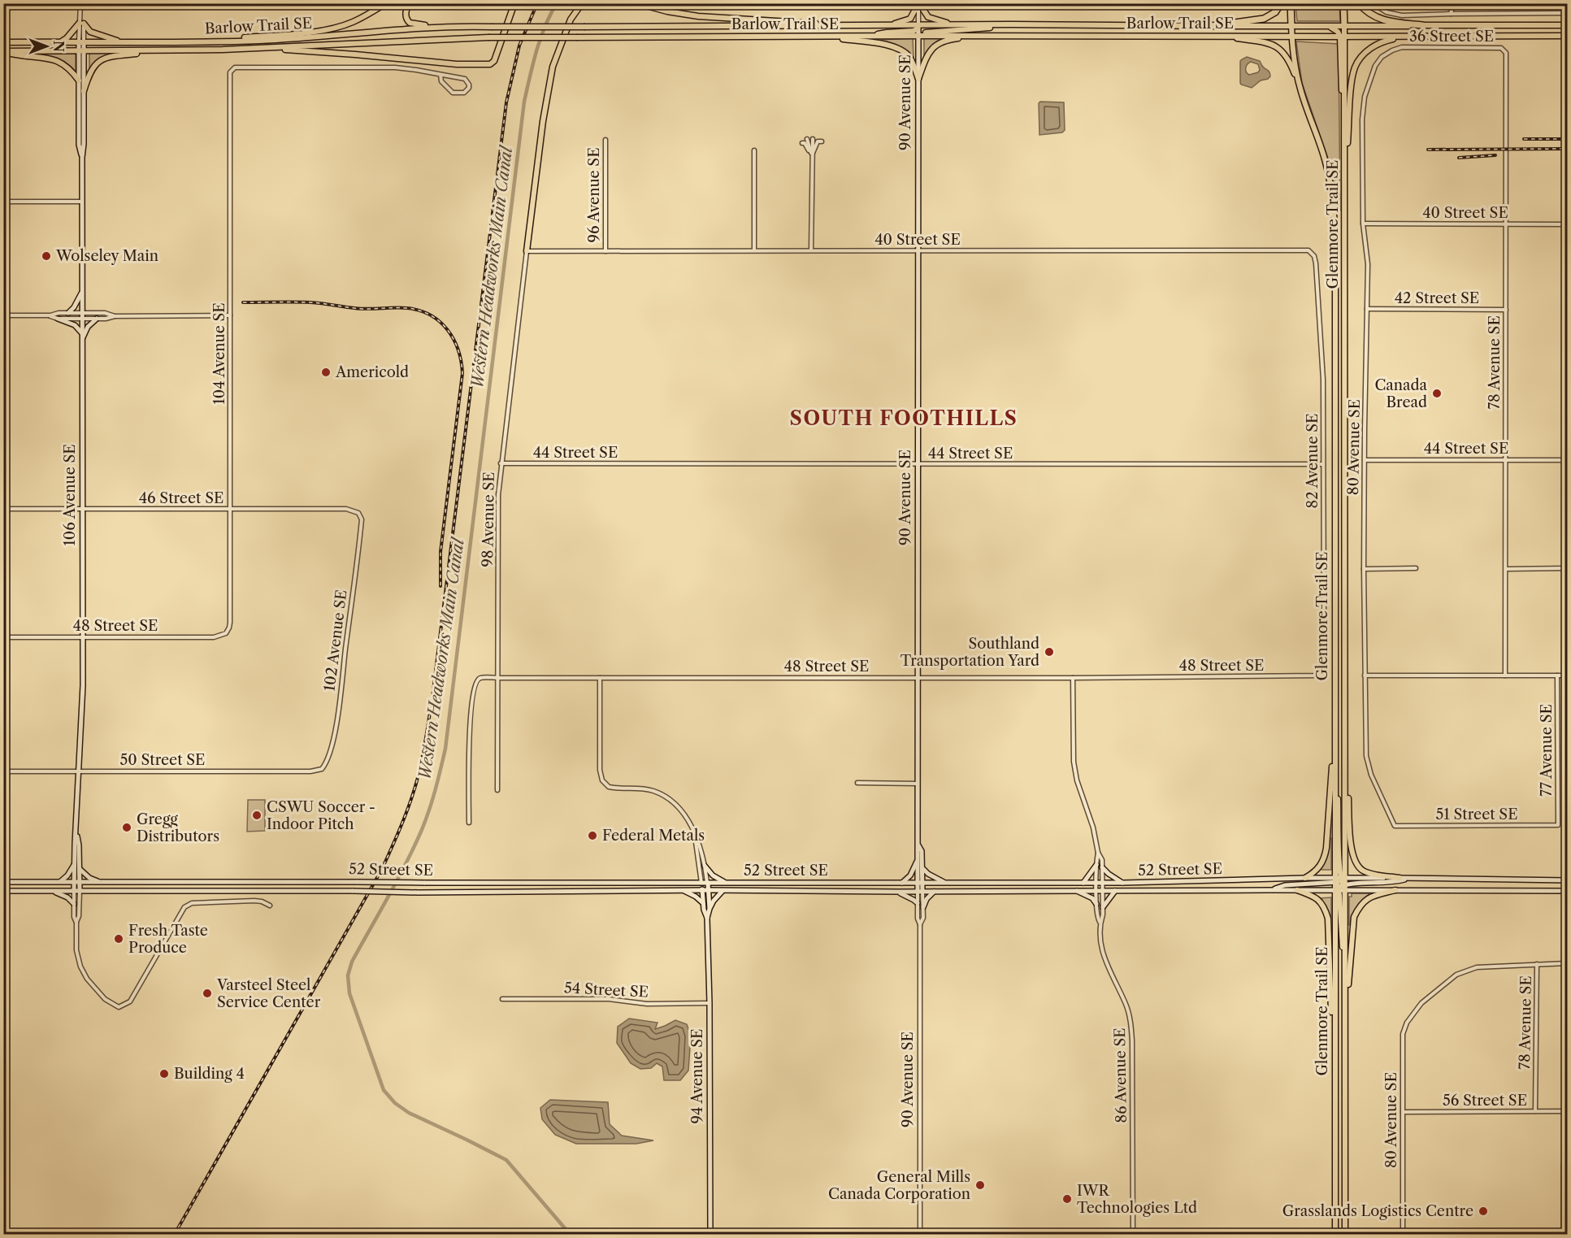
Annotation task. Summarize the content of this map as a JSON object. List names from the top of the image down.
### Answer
{
  "streets": {
    "highway": ["Glenmore Trail SE"],
    "main road": [
      "Barlow Trail SE",
      "90 Avenue SE",
      "106 Avenue SE",
      "52 Street SE",
      "94 Avenue SE"
    ],
    "street": [
      "36 Street SE",
      "96 Avenue SE",
      "40 Street SE",
      "42 Street SE",
      "104 Avenue SE",
      "78 Avenue SE",
      "80 Avenue SE",
      "44 Street SE",
      "82 Avenue SE",
      "46 Street SE",
      "98 Avenue SE",
      "48 Street SE",
      "102 Avenue SE",
      "77 Avenue SE",
      "50 Street SE",
      "51 Street SE",
      "54 Street SE",
      "86 Avenue SE",
      "56 Street SE"
    ]
  },
  "crossings": [
    ["Barlow Trail SE", "90 Avenue SE"],
    ["Barlow Trail SE", "Glenmore Trail SE"],
    ["Barlow Trail SE", "106 Avenue SE"],
    ["36 Street SE", "78 Avenue SE"],
    ["36 Street SE", "80 Avenue SE"],
    ["90 Avenue SE", "40 Street SE"],
    ["90 Avenue SE", "44 Street SE"],
    ["90 Avenue SE", "48 Street SE"],
    ["90 Avenue SE", "52 Street SE"],
    ["96 Avenue SE", "40 Street SE"],
    ["40 Street SE", "78 Avenue SE"],
    ["40 Street SE", "80 Avenue SE"],
    ["40 Street SE", "82 Avenue SE"],
    ["40 Street SE", "98 Avenue SE"],
    ["Glenmore Trail SE", "52 Street SE"],
    ["42 Street SE", "78 Avenue SE"],
    ["42 Street SE", "80 Avenue SE"],
    ["104 Avenue SE", "46 Street SE"],
    ["104 Avenue SE", "48 Street SE"],
    ["78 Avenue SE", "80 Avenue SE"],
    ["78 Avenue SE", "44 Street SE"],
    ["78 Avenue SE", "56 Street SE"],
    ["80 Avenue SE", "44 Street SE"],
    ["80 Avenue SE", "51 Street SE"],
    ["80 Avenue SE", "56 Street SE"],
    ["44 Street SE", "82 Avenue SE"],
    ["44 Street SE", "98 Avenue SE"],
    ["82 Avenue SE", "48 Street SE"],
    ["106 Avenue SE", "46 Street SE"],
    ["106 Avenue SE", "48 Street SE"],
    ["106 Avenue SE", "50 Street SE"],
    ["106 Avenue SE", "52 Street SE"],
    ["46 Street SE", "102 Avenue SE"],
    ["98 Avenue SE", "48 Street SE"],
    ["48 Street SE", "86 Avenue SE"],
    ["48 Street SE", "94 Avenue SE"],
    ["102 Avenue SE", "50 Street SE"],
    ["77 Avenue SE", "51 Street SE"],
    ["52 Street SE", "86 Avenue SE"],
    ["52 Street SE", "94 Avenue SE"],
    ["54 Street SE", "94 Avenue SE"]
  ],
  "districts": ["SOUTH FOOTHILLS"],
  "water": ["Western Headworks Main Canal"],
  "places": [
    "Wolseley Main",
    "Americold",
    "Canada Bread",
    "Southland Transportation Yard",
    "CSWU Soccer - Indoor Pitch",
    "Gregg Distributors",
    "Federal Metals",
    "Fresh Taste Produce",
    "Varsteel Steel Service Center",
    "Building 4",
    "General Mills Canada Corporation",
    "IWR Technologies Ltd",
    "Grasslands Logistics Centre"
  ],
  "north": "right"
}
